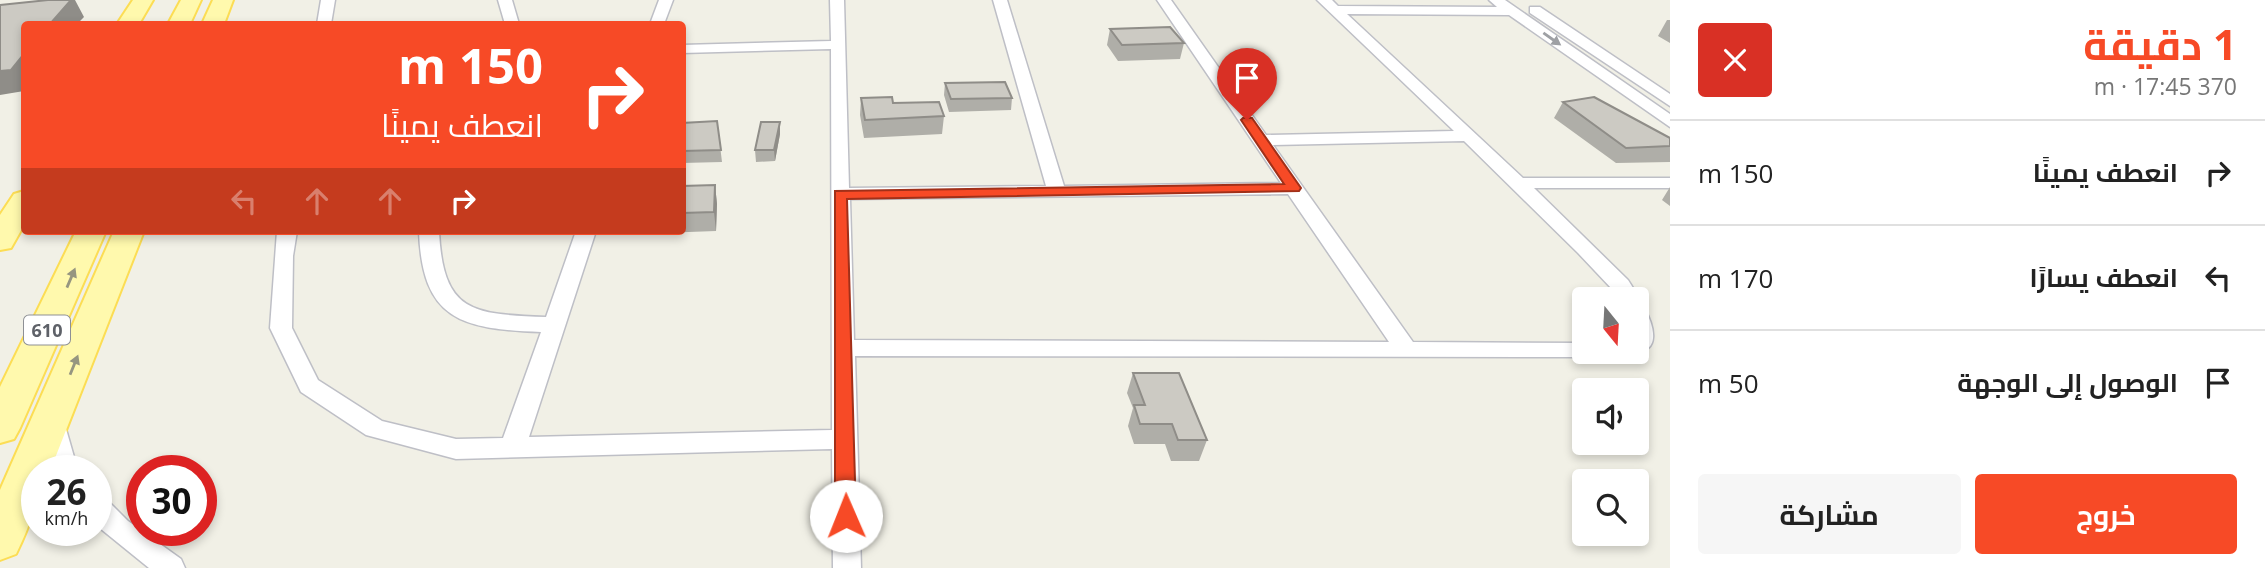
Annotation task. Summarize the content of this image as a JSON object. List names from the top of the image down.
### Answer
{
  "streets": {
    "main road": ["610"]
  },
  "north": "bottom",
  "page": {
    "heading": ["1 دقيقة", "370 m · 17:45"],
    "turn": ["150 m", "انعطف يمينًا"],
    "list": [
      {
        "name": "انعطف يمينًا",
        "value": "150 m"
      },
      {
        "name": "انعطف يسارًا",
        "value": "170 m"
      },
      {
        "name": "الوصول إلى الوجهة",
        "value": "50 m"
      }
    ],
    "speed": "26 km/h",
    "limit": "30",
    "buttons": ["خروج", "مشاركة"]
  }
}
